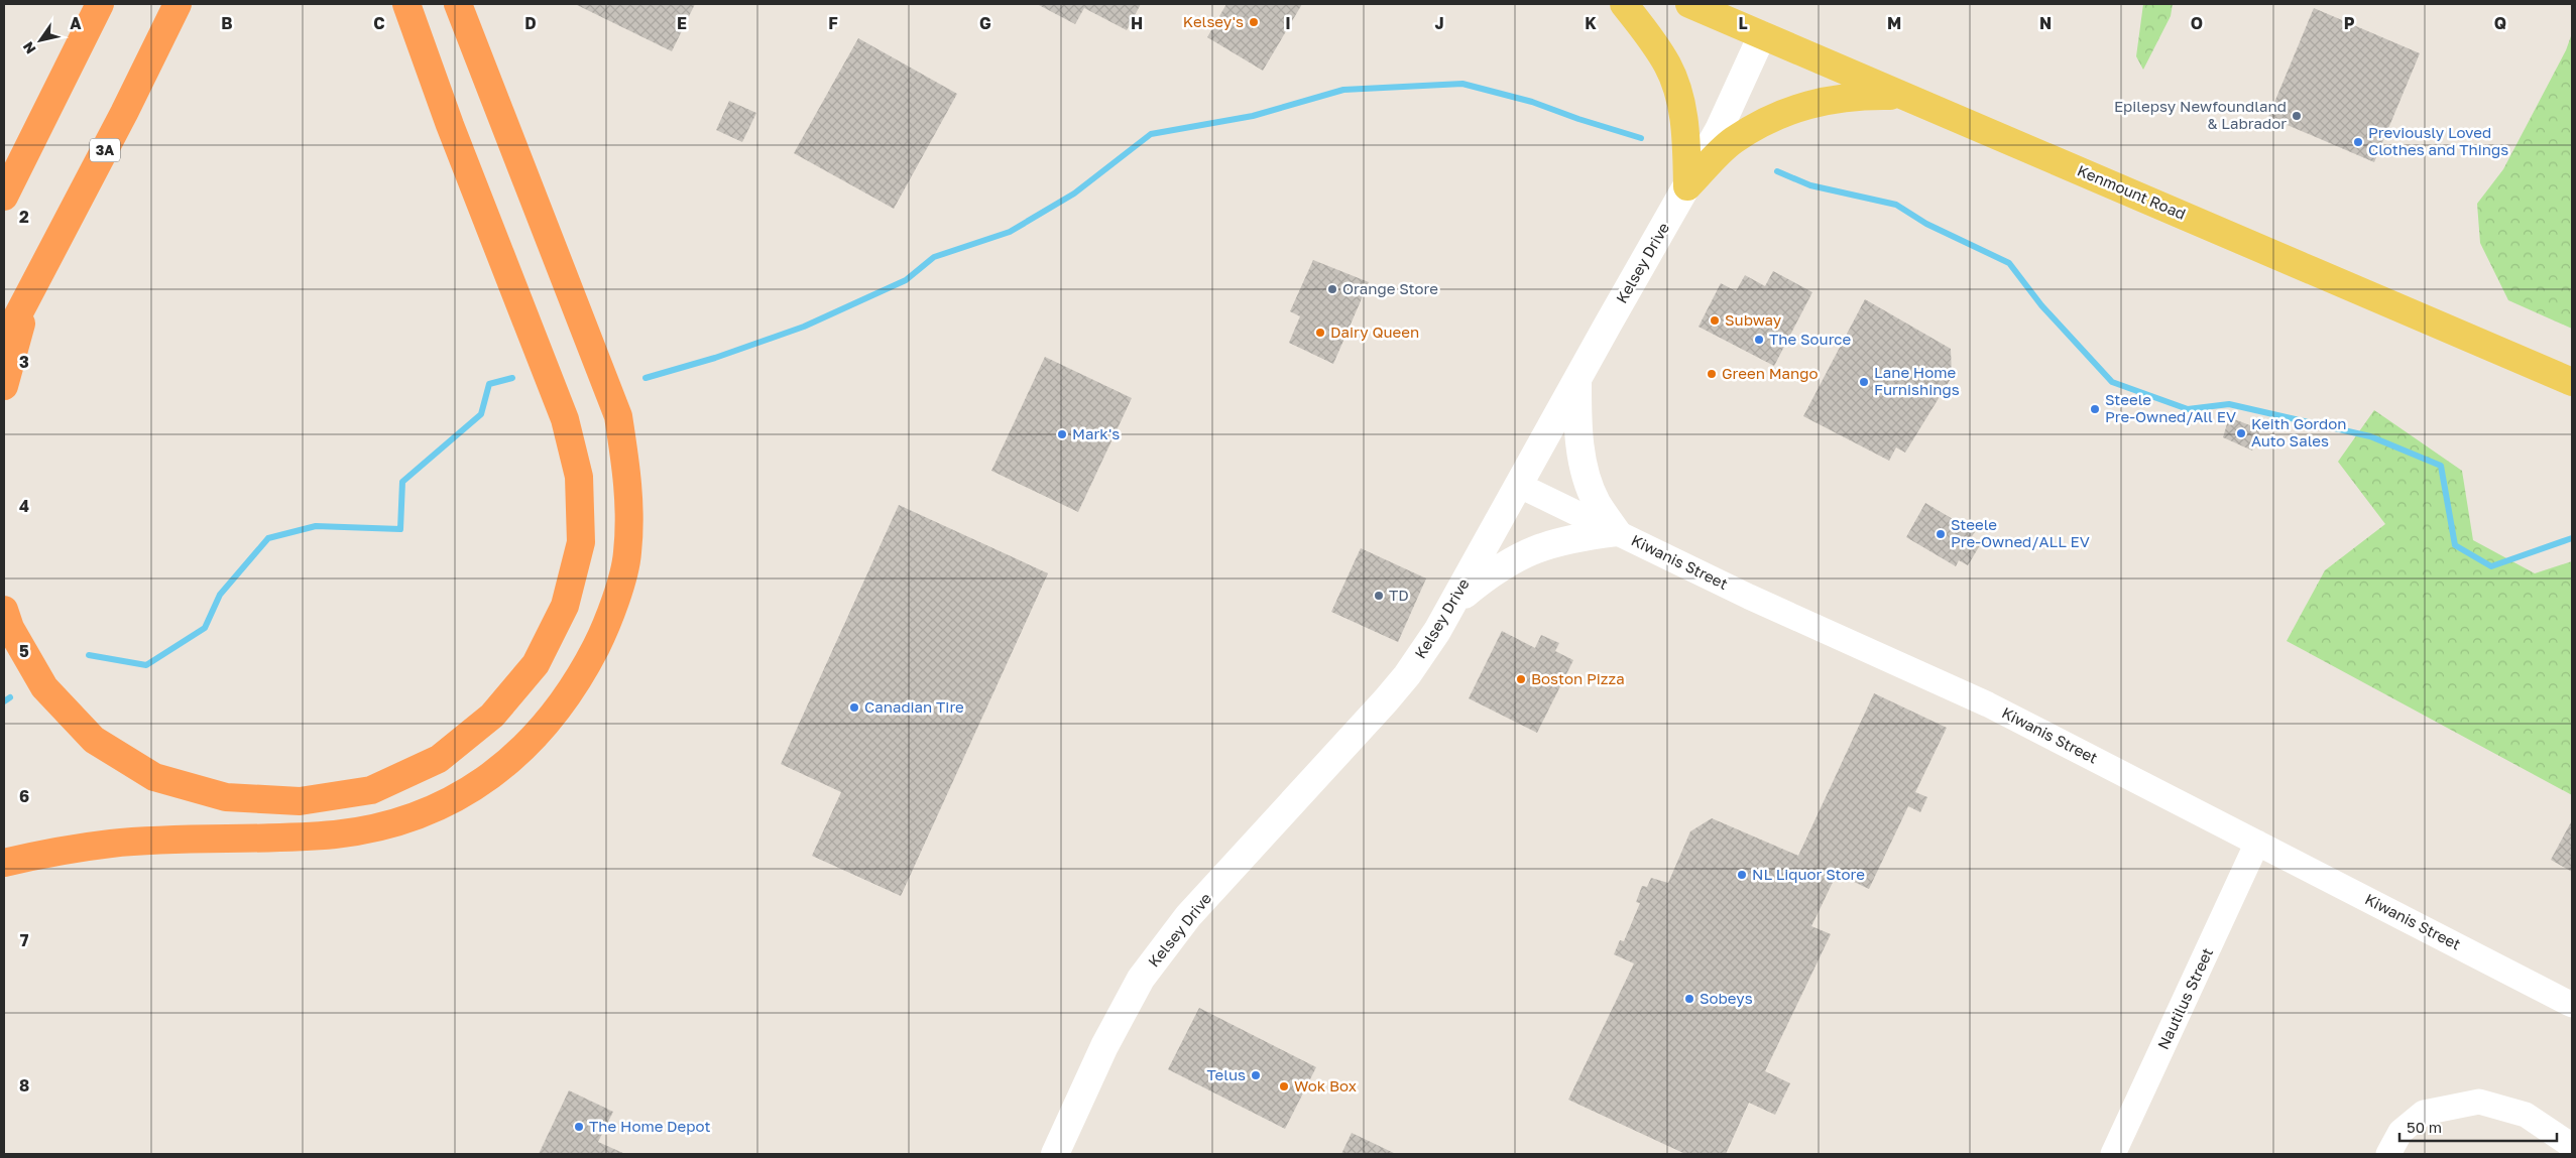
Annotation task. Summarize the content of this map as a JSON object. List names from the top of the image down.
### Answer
{
  "streets": {
    "highway": ["3A"],
    "main road": ["Kenmount Road", "Kelsey Drive"],
    "street": ["Kiwanis Street", "Nautilus Street"]
  },
  "crossings": [
    ["Kenmount Road", "Kelsey Drive"],
    ["Kelsey Drive", "Kiwanis Street"],
    ["Kiwanis Street", "Nautilus Street"]
  ],
  "places": [
    "Kelsey's",
    "Epilepsy Newfoundland & Labrador",
    "Previously Loved Clothes and Things",
    "Orange Store",
    "Subway",
    "Dairy Queen",
    "The Source",
    "Green Mango",
    "Lane Home Furnishings",
    "Steele Pre-Owned/All EV",
    "Keith Gordon Auto Sales",
    "Mark's",
    "Steele Pre-Owned/ALL EV",
    "TD",
    "Boston Pizza",
    "Canadian Tire",
    "NL Liquor Store",
    "Sobeys",
    "Telus",
    "Wok Box",
    "The Home Depot"
  ],
  "scale_bar": "50 m",
  "north": "bottom left",
  "grid": {
    "columns": [
      "A",
      "B",
      "C",
      "D",
      "E",
      "F",
      "G",
      "H",
      "I",
      "J",
      "K",
      "L",
      "M",
      "N",
      "O",
      "P",
      "Q"
    ],
    "rows": [
      "2",
      "3",
      "4",
      "5",
      "6",
      "7",
      "8"
    ]
  }
}
